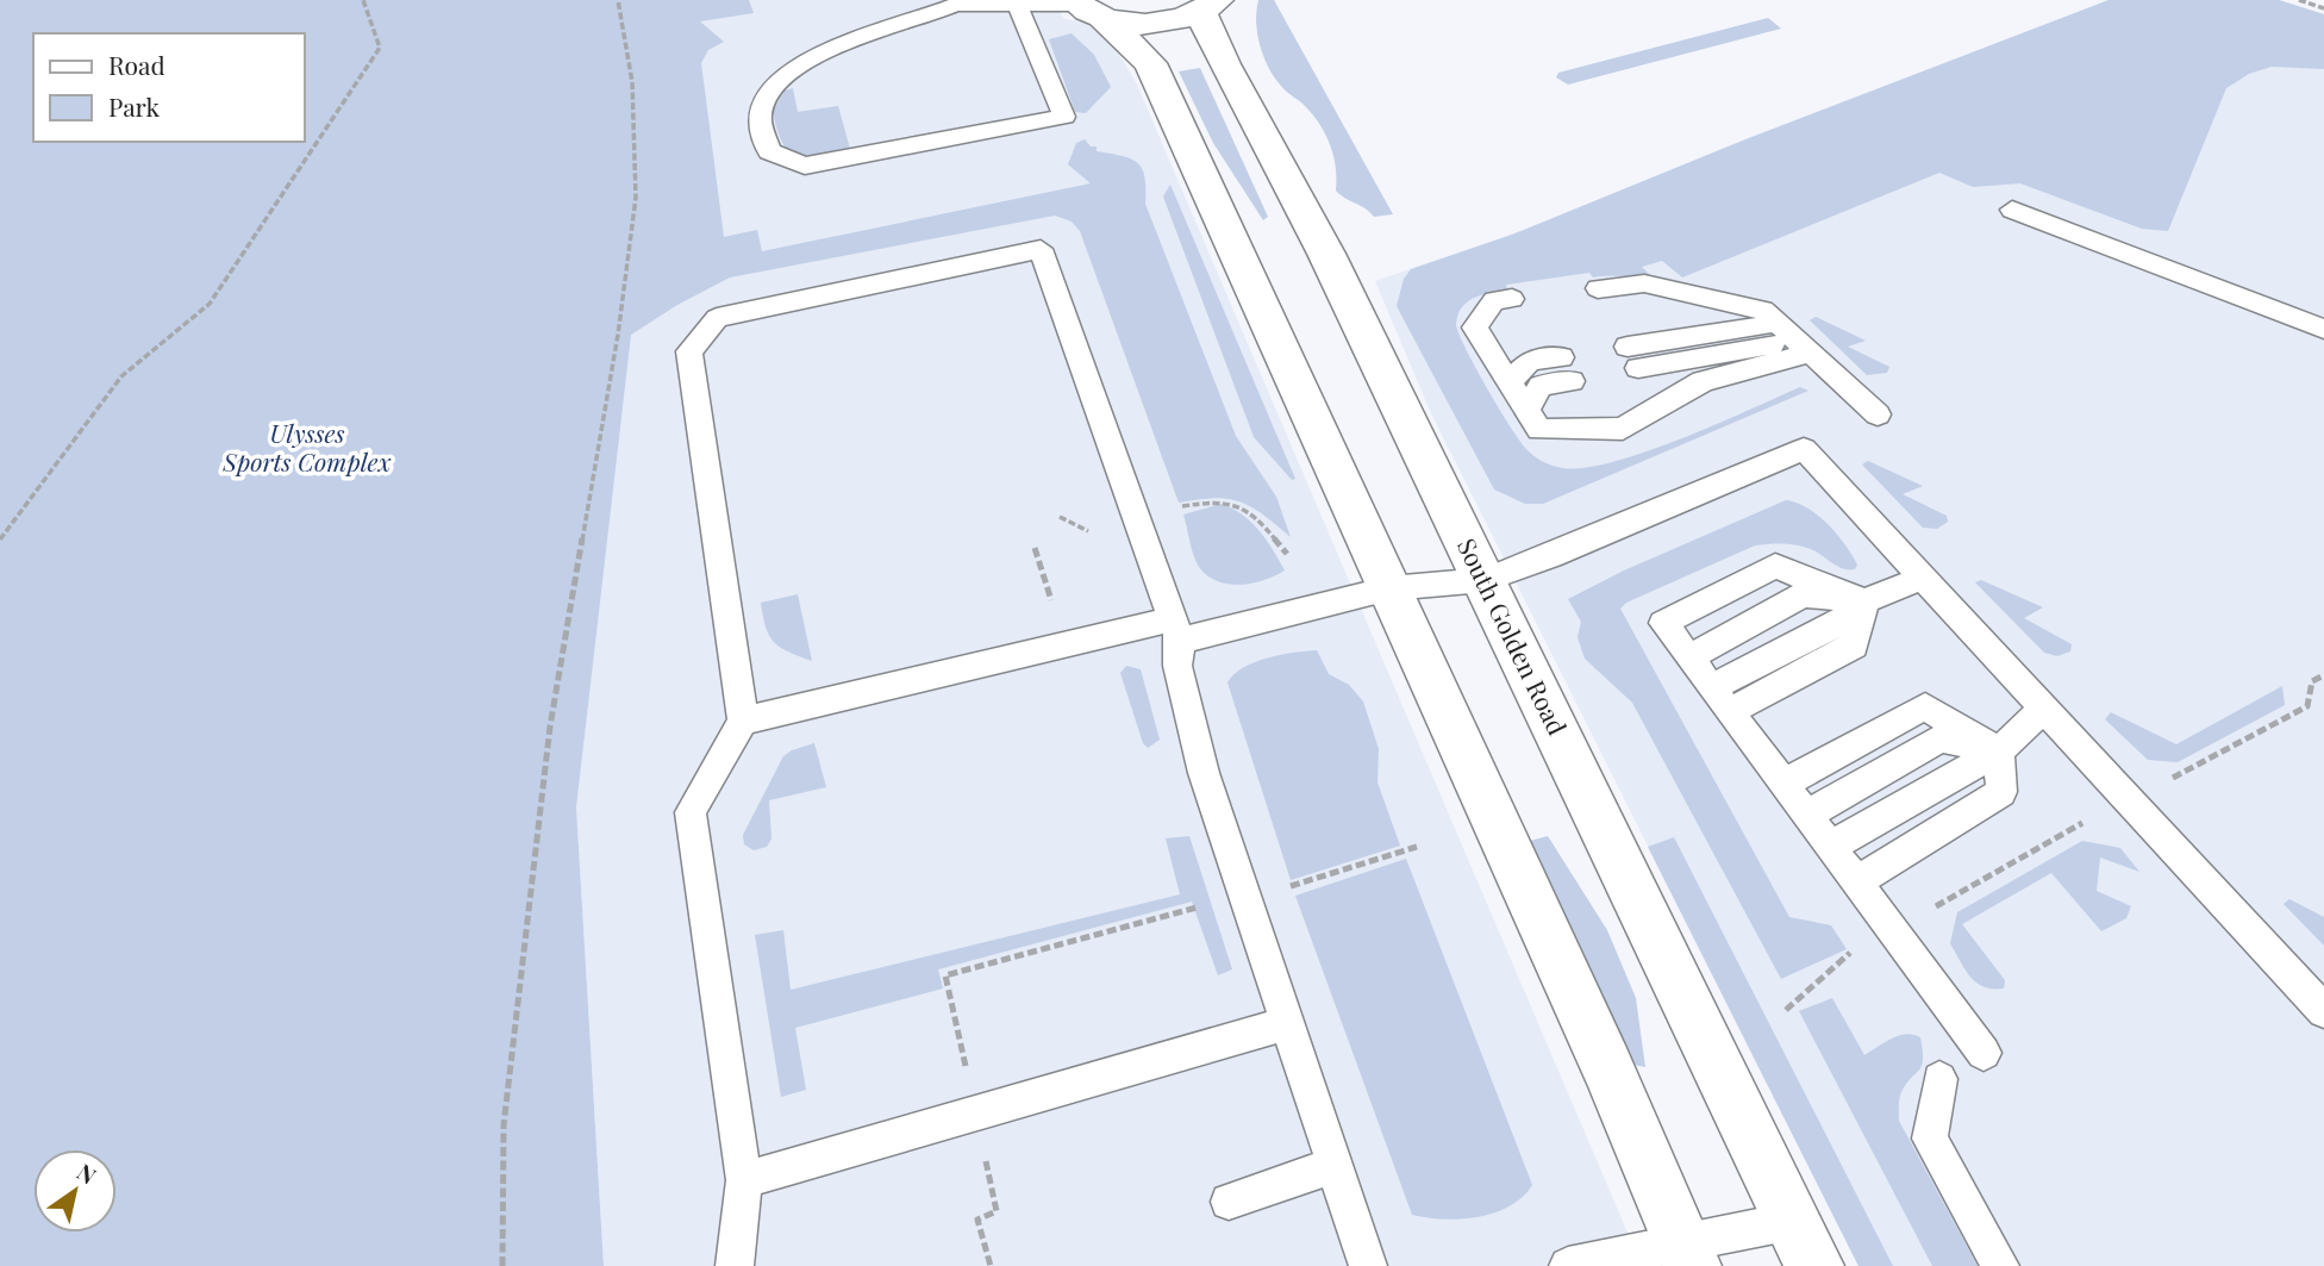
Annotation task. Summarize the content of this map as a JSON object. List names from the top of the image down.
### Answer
{
  "streets": {
    "main road": ["South Golden Road"]
  },
  "parks": ["Ulysses Sports Complex"],
  "legend": ["Road", "Park"],
  "north": "top right"
}
